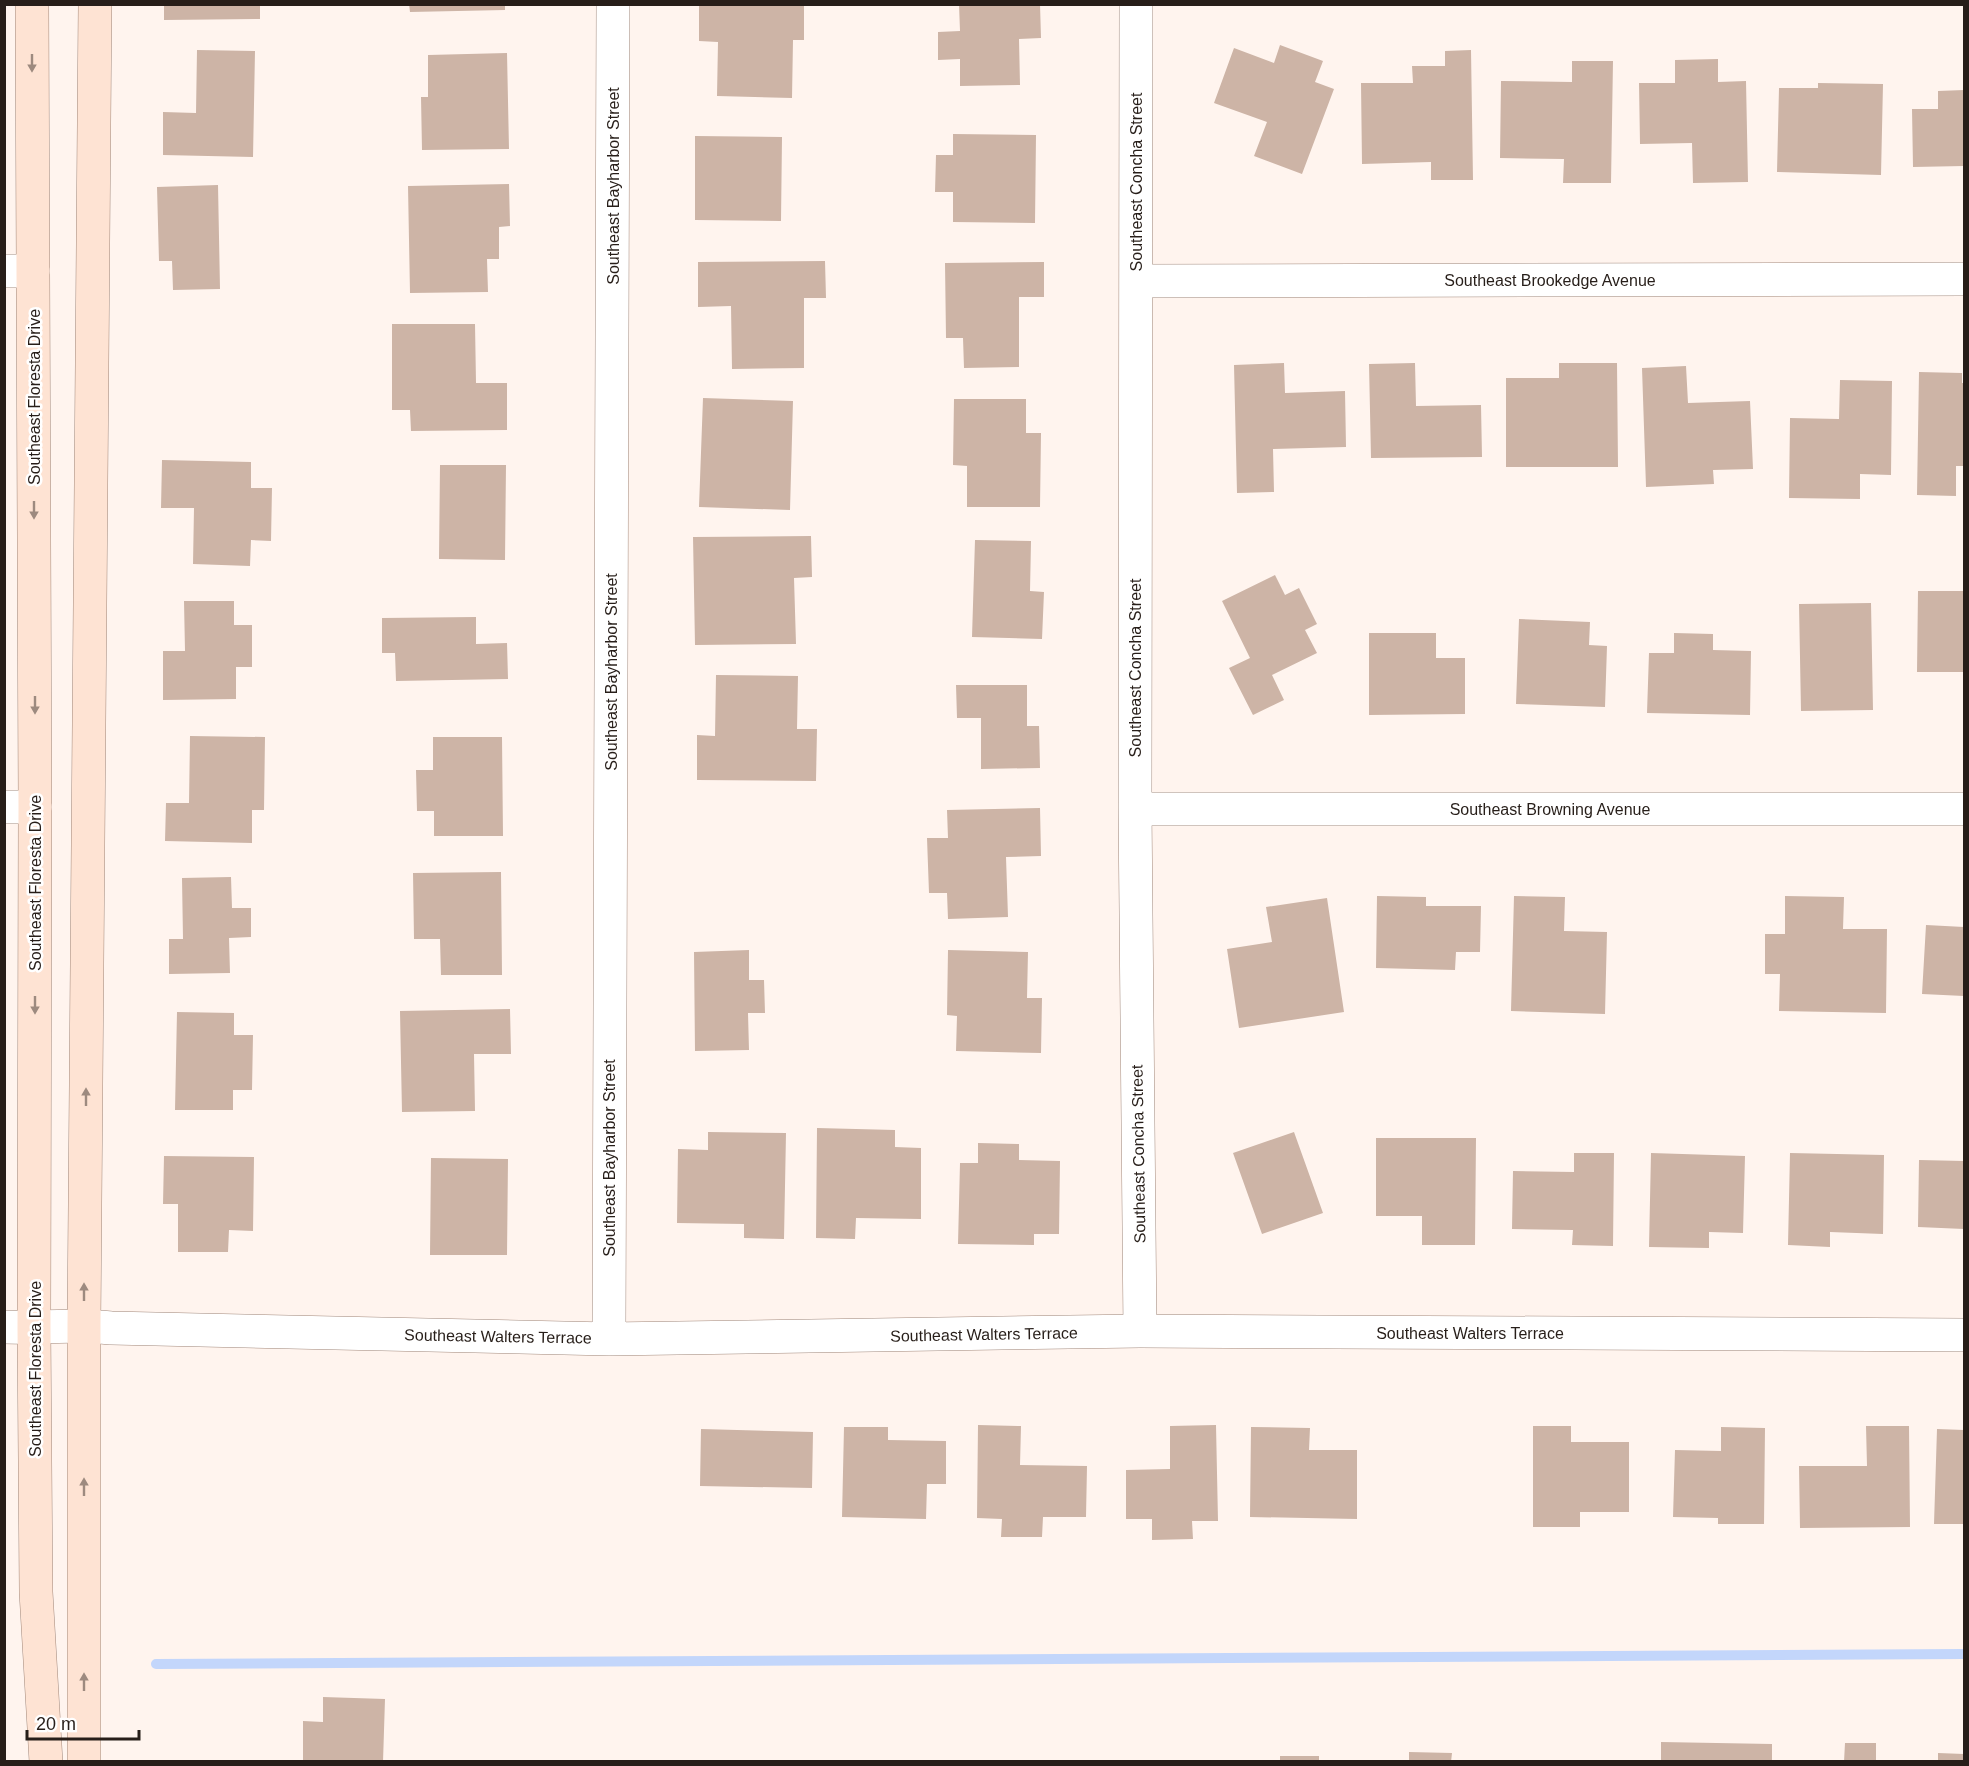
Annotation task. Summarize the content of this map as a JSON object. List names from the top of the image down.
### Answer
{
  "streets": {
    "street": [
      "Southeast Concha Street",
      "Southeast Bayharbor Street",
      "Southeast Brookedge Avenue",
      "Southeast Floresta Drive",
      "Southeast Browning Avenue",
      "Southeast Walters Terrace"
    ]
  },
  "crossings": [
    ["Southeast Concha Street", "Southeast Brookedge Avenue"],
    ["Southeast Concha Street", "Southeast Browning Avenue"],
    ["Southeast Concha Street", "Southeast Walters Terrace"],
    ["Southeast Bayharbor Street", "Southeast Walters Terrace"],
    ["Southeast Floresta Drive", "Southeast Walters Terrace"]
  ],
  "scale_bar": "20 m"
}
